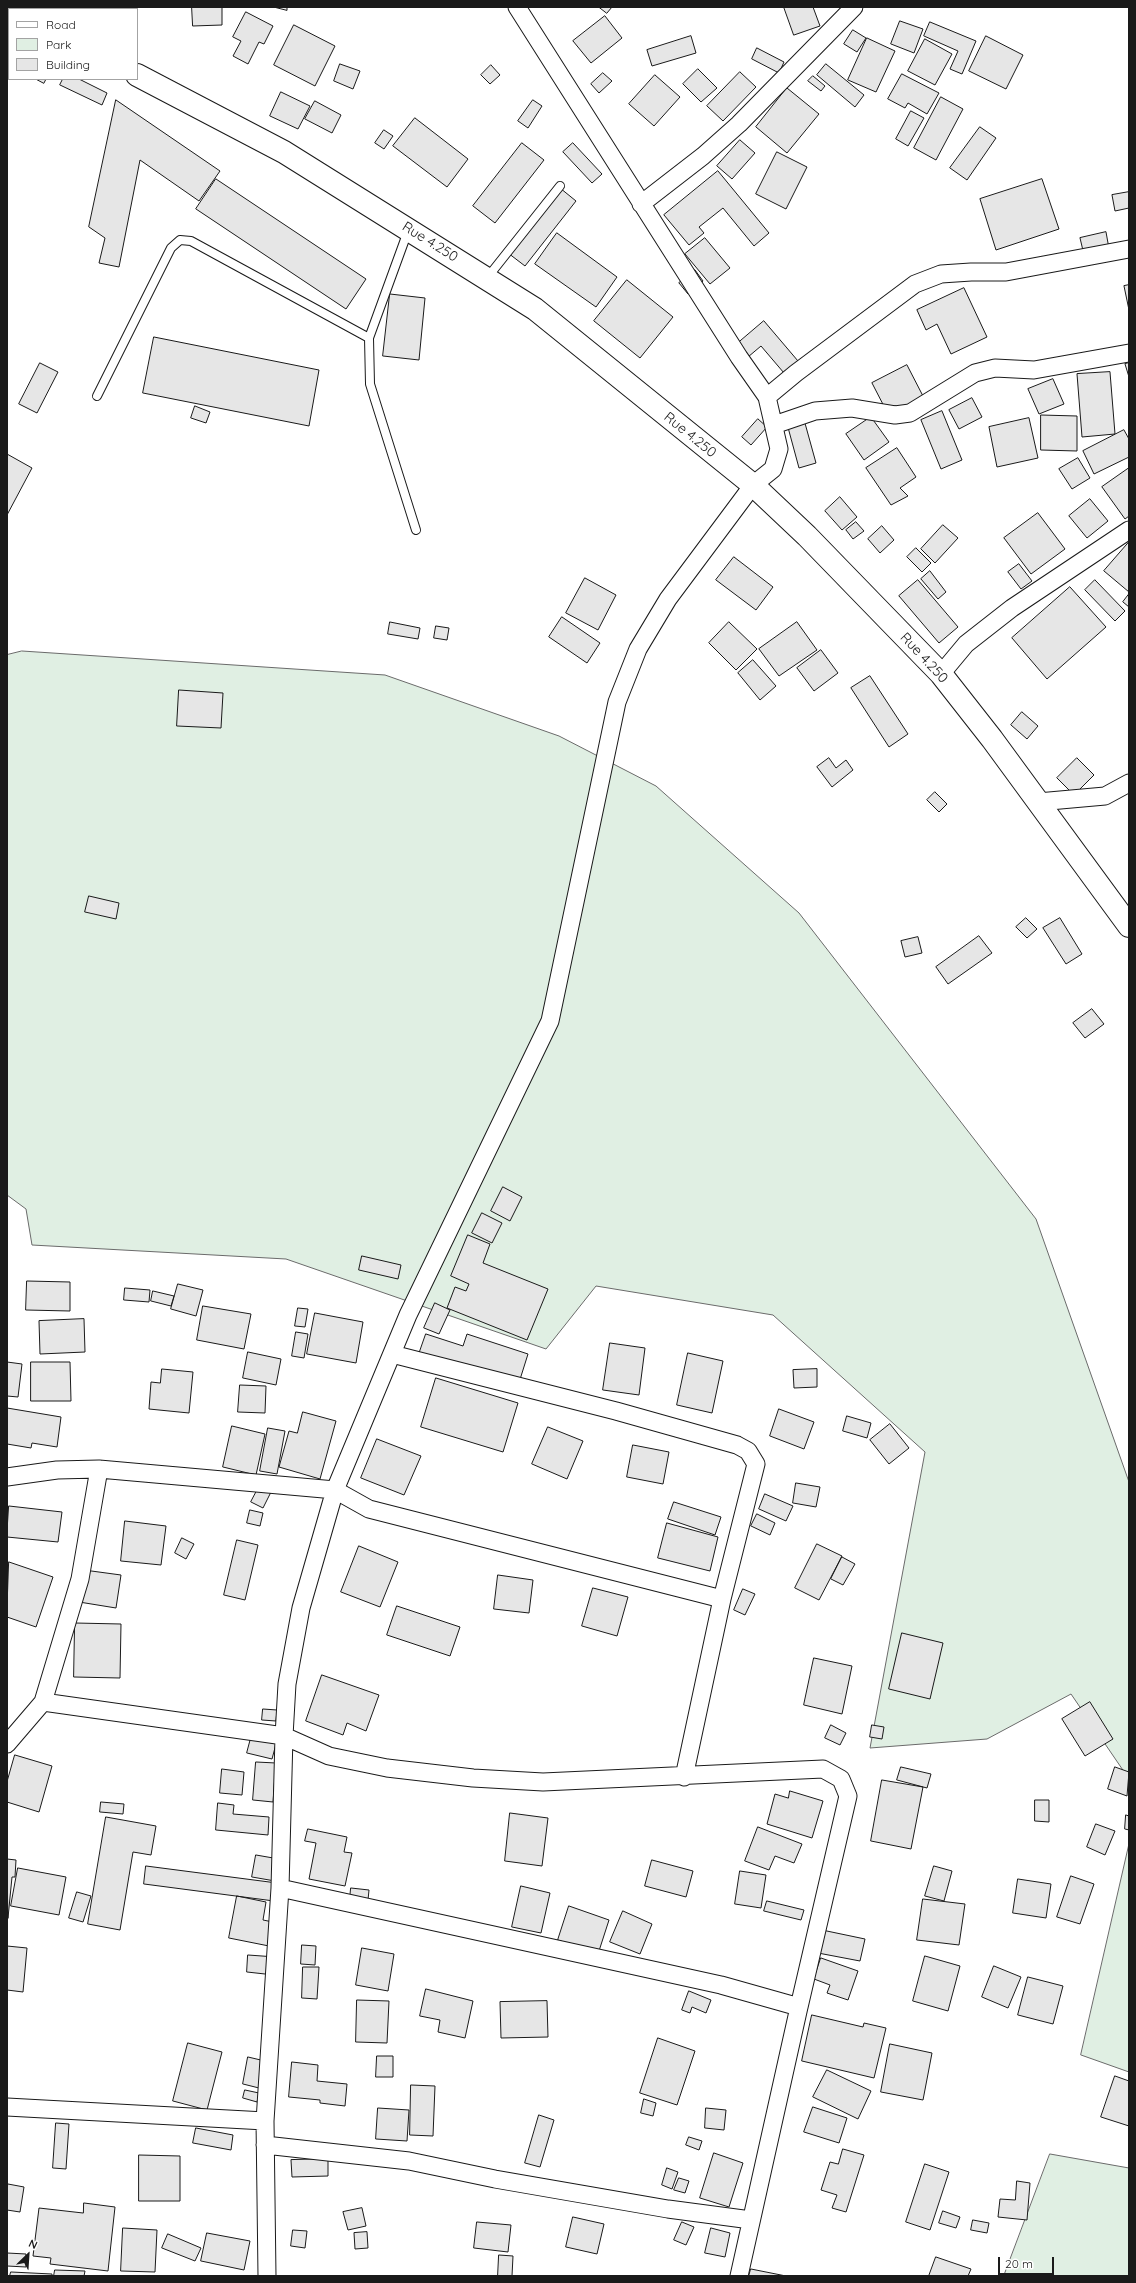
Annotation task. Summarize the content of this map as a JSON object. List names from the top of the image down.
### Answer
{
  "streets": {
    "main road": ["Rue 4.250"]
  },
  "legend": ["Road", "Park", "Building"],
  "scale_bar": "20 m",
  "north": "top right"
}
